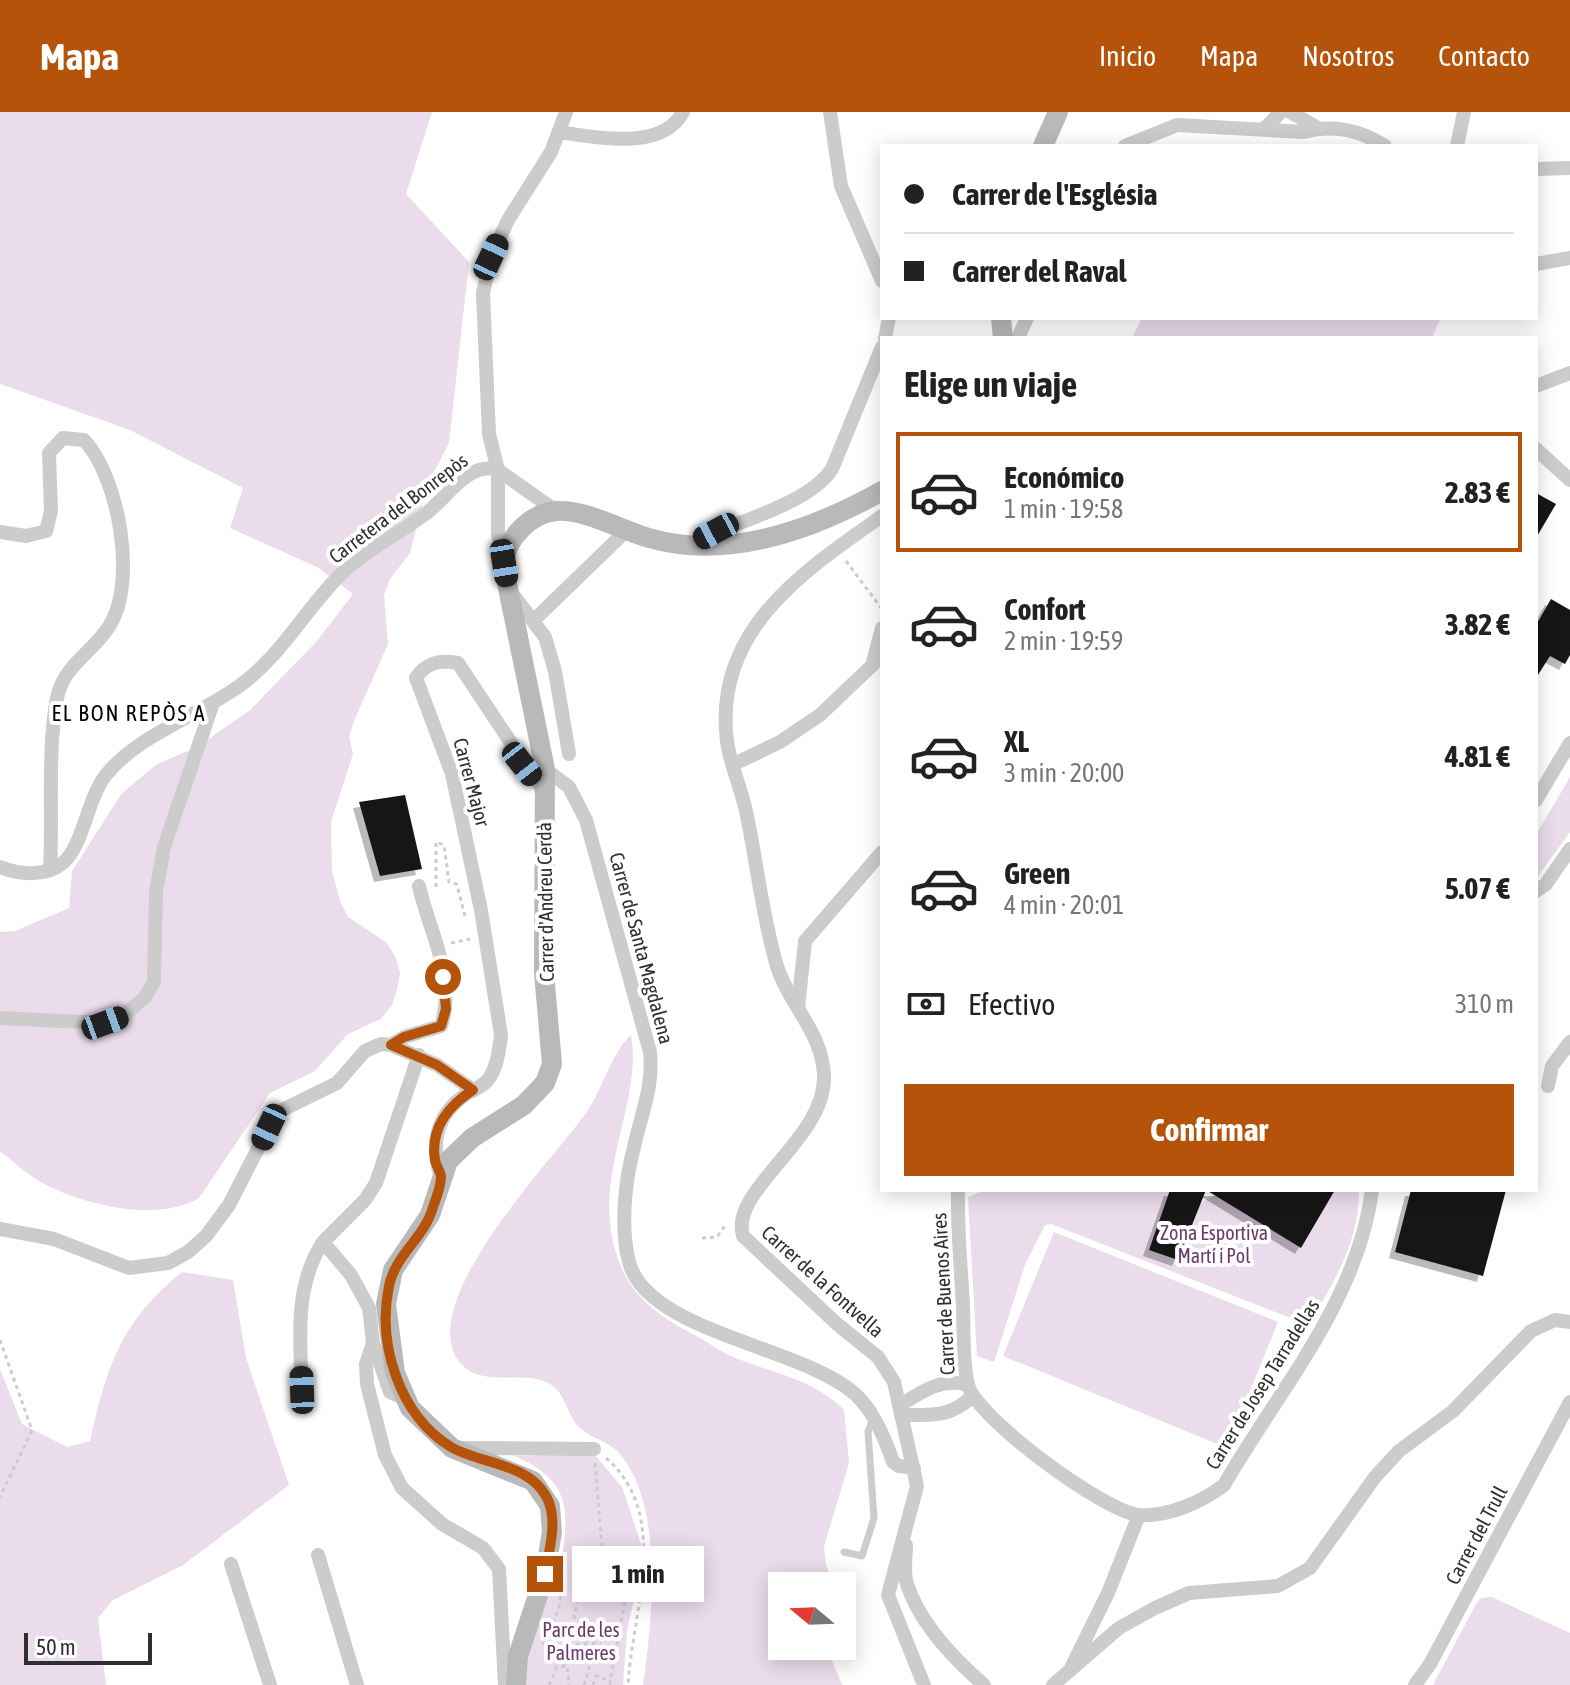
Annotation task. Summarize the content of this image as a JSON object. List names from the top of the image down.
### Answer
{
  "streets": {
    "street": [
      "Carretera del Bonrepòs",
      "Carrer Major",
      "Carrer d'Andreu Cerdà",
      "Carrer de Santa Magdalena",
      "Carrer de la Fontvella",
      "Carrer de Buenos Aires",
      "Carrer de Josep Tarradellas",
      "Carrer del Trull"
    ]
  },
  "crossings": [
    ["Carrer Major", "Carrer d'Andreu Cerdà"],
    ["Carrer d'Andreu Cerdà", "Carrer de Santa Magdalena"],
    ["Carrer de Santa Magdalena", "Carrer de la Fontvella"]
  ],
  "districts": ["EL BON REPÒS A"],
  "parks": ["Zona Esportiva Martí i Pol", "Parc de les Palmeres"],
  "scale_bar": "50 m",
  "north": "left",
  "page": {
    "header": "Mapa",
    "nav": [
      "Inicio",
      "Mapa",
      "Nosotros",
      "Contacto"
    ],
    "banner": ["Carrer de l'Església", "Carrer del Raval"],
    "heading": "Elige un viaje",
    "list": [
      {
        "name": "Económico",
        "note": "1 min · 19:58",
        "value": "2.83 €"
      },
      {
        "name": "Confort",
        "note": "2 min · 19:59",
        "value": "3.82 €"
      },
      {
        "name": "XL",
        "note": "3 min · 20:00",
        "value": "4.81 €"
      },
      {
        "name": "Green",
        "note": "4 min · 20:01",
        "value": "5.07 €"
      }
    ],
    "pay": ["Efectivo", "310 m"],
    "buttons": "Confirmar",
    "bubble": "1 min",
    "scale": "50 m"
  }
}
